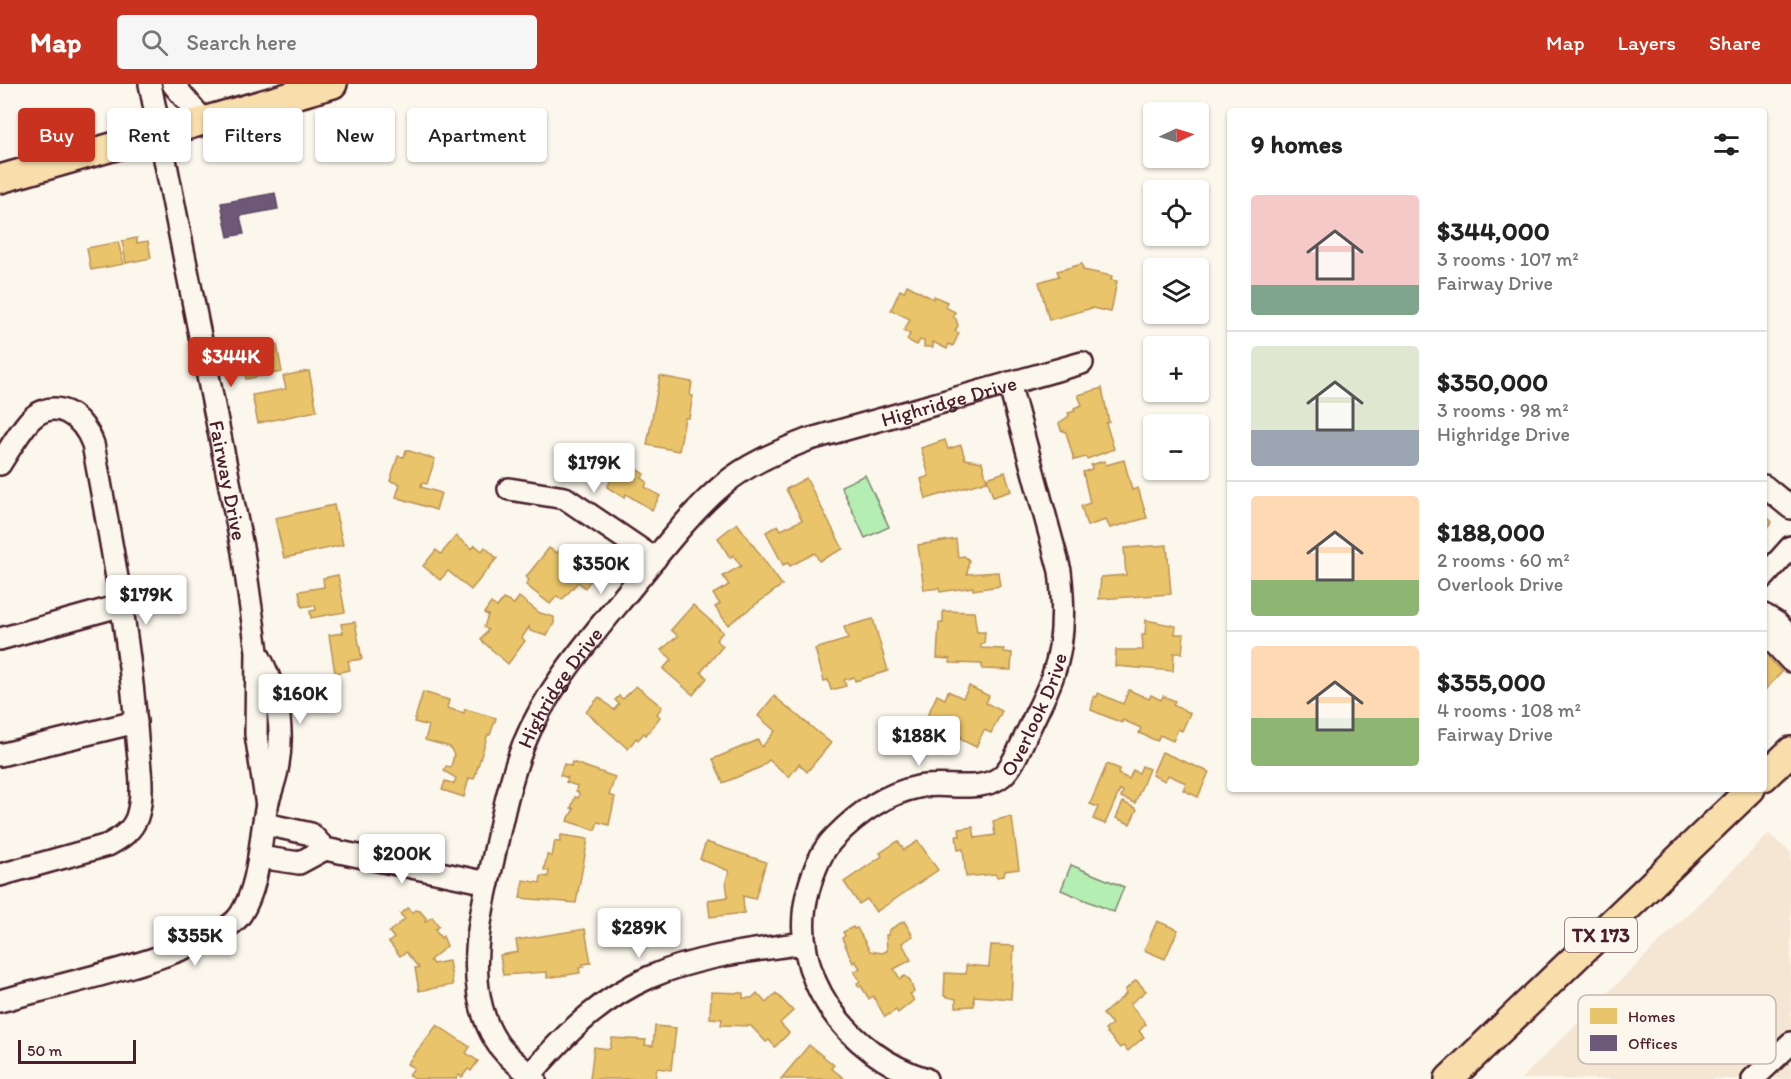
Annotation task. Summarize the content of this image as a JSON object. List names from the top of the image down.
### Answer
{
  "streets": {
    "main road": ["TX 173"],
    "street": ["Highridge Drive", "Fairway Drive", "Overlook Drive"]
  },
  "crossings": [
    ["Highridge Drive", "Overlook Drive"]
  ],
  "legend": ["Homes", "Offices"],
  "scale_bar": "50 m",
  "north": "right",
  "page": {
    "header": "Map",
    "search": "Search here",
    "nav": ["Map", "Layers", "Share"],
    "map_buttons": ["+", "−"],
    "chip": [
      "Buy",
      "Rent",
      "Filters",
      "New",
      "Apartment"
    ],
    "heading": "9 homes",
    "list": [
      {
        "name": "$344,000",
        "note": "3 rooms · 107 m² · Fairway Drive"
      },
      {
        "name": "$350,000",
        "note": "3 rooms · 98 m² · Highridge Drive"
      },
      {
        "name": "$188,000",
        "note": "2 rooms · 60 m² · Overlook Drive"
      },
      {
        "name": "$355,000",
        "note": "4 rooms · 108 m² · Fairway Drive"
      }
    ],
    "price": [
      "$344K",
      "$179K",
      "$350K",
      "$179K",
      "$160K",
      "$188K",
      "$200K",
      "$289K",
      "$355K"
    ],
    "scale": "50 m"
  }
}
